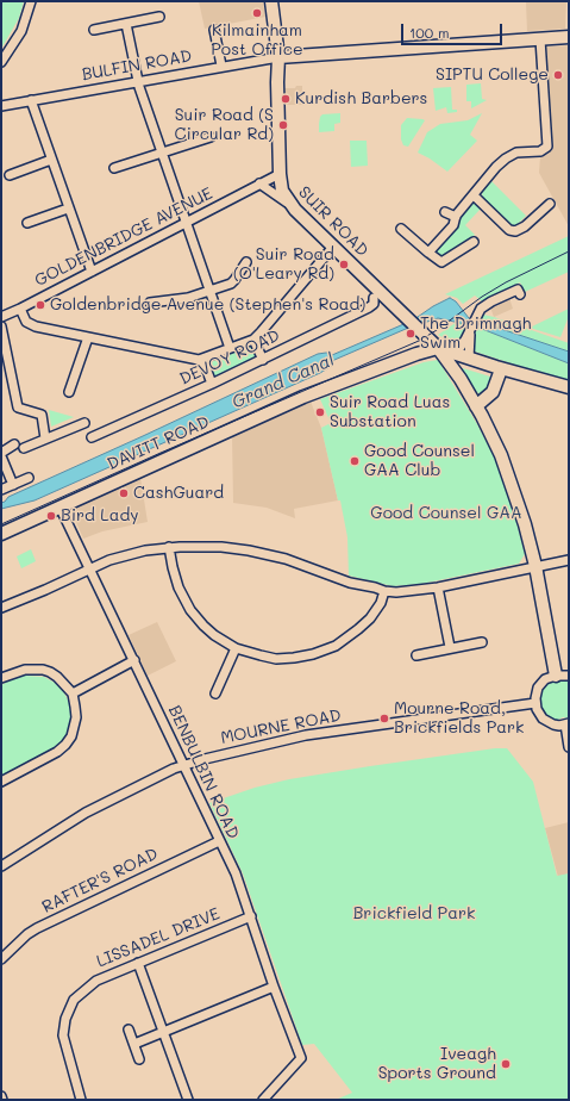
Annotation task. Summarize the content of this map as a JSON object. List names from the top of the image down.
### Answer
{
  "streets": {
    "main road": ["SUIR ROAD", "DAVITT ROAD"],
    "street": [
      "BULFIN ROAD",
      "GOLDENBRIDGE AVENUE",
      "DEVOY ROAD",
      "MOURNE ROAD",
      "BENBULBIN ROAD",
      "RAFTER'S ROAD",
      "LISSADEL DRIVE"
    ]
  },
  "crossings": [
    ["BULFIN ROAD", "SUIR ROAD"],
    ["SUIR ROAD", "GOLDENBRIDGE AVENUE"],
    ["SUIR ROAD", "DAVITT ROAD"],
    ["DAVITT ROAD", "BENBULBIN ROAD"],
    ["MOURNE ROAD", "BENBULBIN ROAD"],
    ["BENBULBIN ROAD", "RAFTER'S ROAD"],
    ["BENBULBIN ROAD", "LISSADEL DRIVE"]
  ],
  "water": ["Grand Canal"],
  "parks": ["Good Counsel GAA", "Brickfield Park"],
  "places": [
    "Kilmainham Post Office",
    "SIPTU College",
    "Kurdish Barbers",
    "Suir Road (S Circular Rd)",
    "Suir Road (O'Leary Rd)",
    "Goldenbridge Avenue (Stephen's Road)",
    "The Drimnagh Swim",
    "Suir Road Luas Substation",
    "Good Counsel GAA Club",
    "CashGuard",
    "Bird Lady",
    "Mourne Road, Brickfields Park",
    "Iveagh Sports Ground"
  ],
  "scale_bar": "100 m"
}
